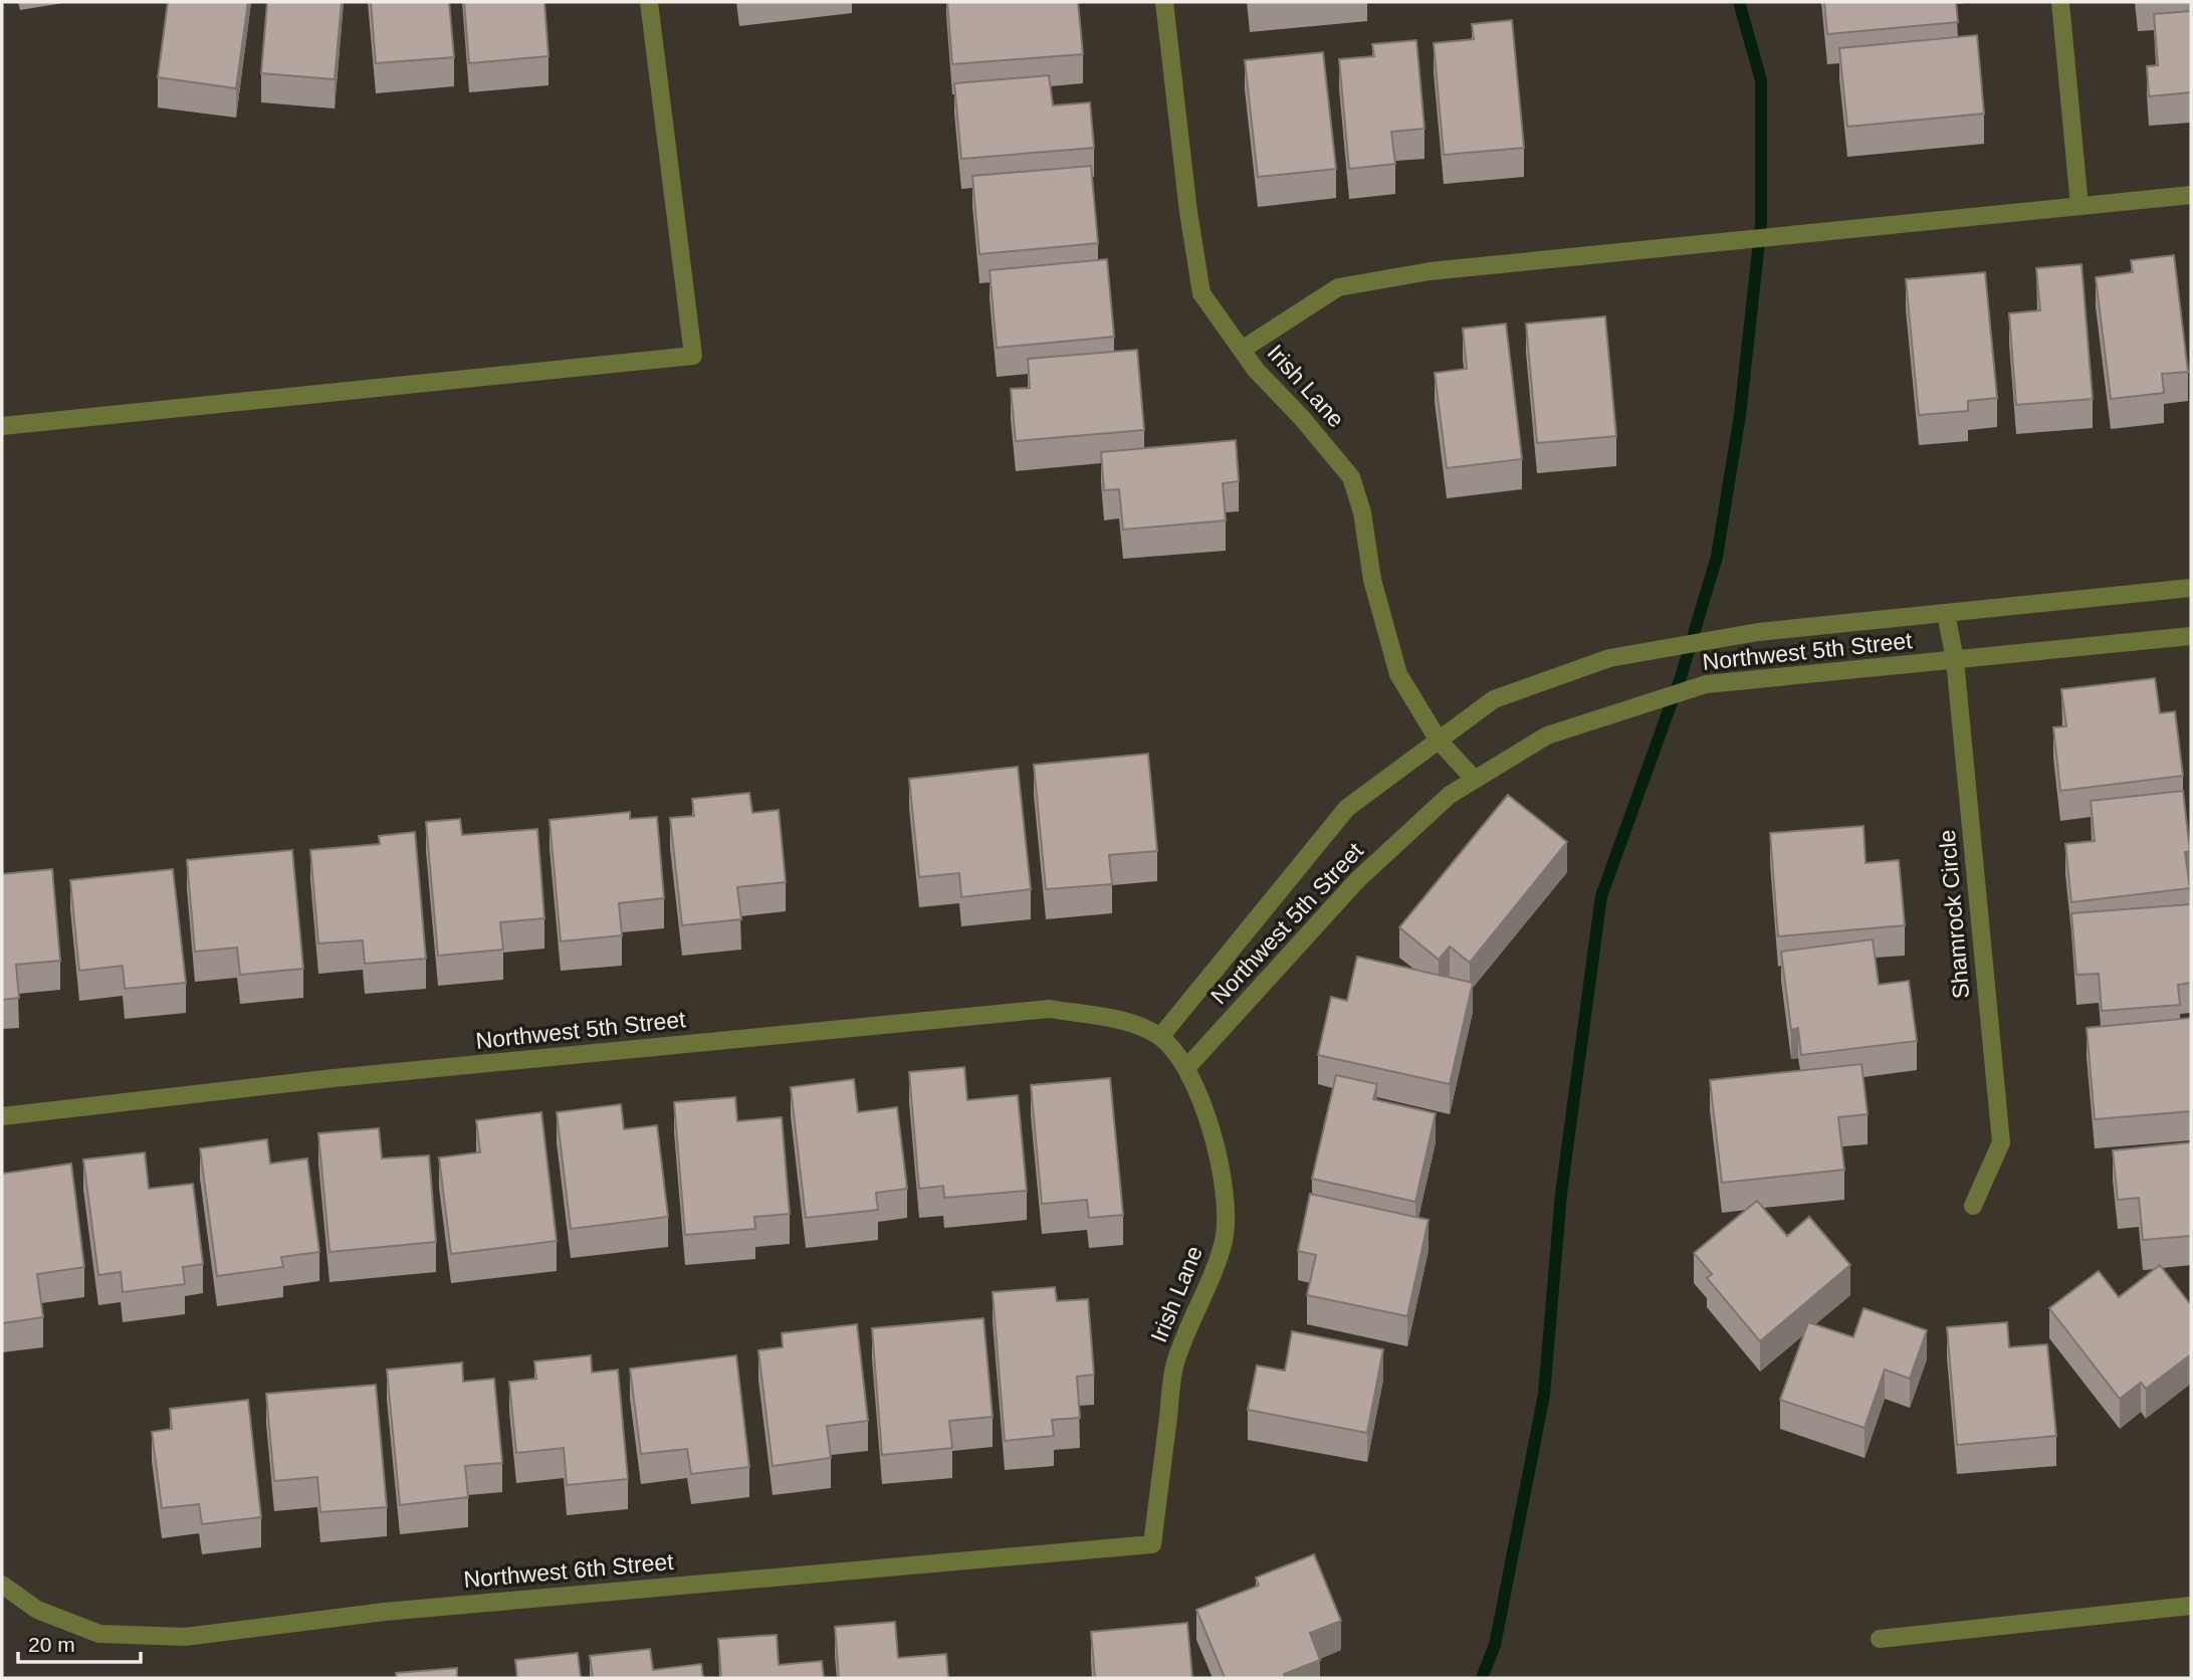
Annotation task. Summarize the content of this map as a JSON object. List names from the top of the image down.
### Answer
{
  "streets": {
    "street": [
      "Irish Lane",
      "Northwest 5th Street",
      "Shamrock Circle",
      "Northwest 6th Street"
    ]
  },
  "crossings": [
    ["Irish Lane", "Northwest 5th Street"],
    ["Irish Lane", "Northwest 6th Street"],
    ["Northwest 5th Street", "Shamrock Circle"]
  ],
  "scale_bar": "20 m"
}
